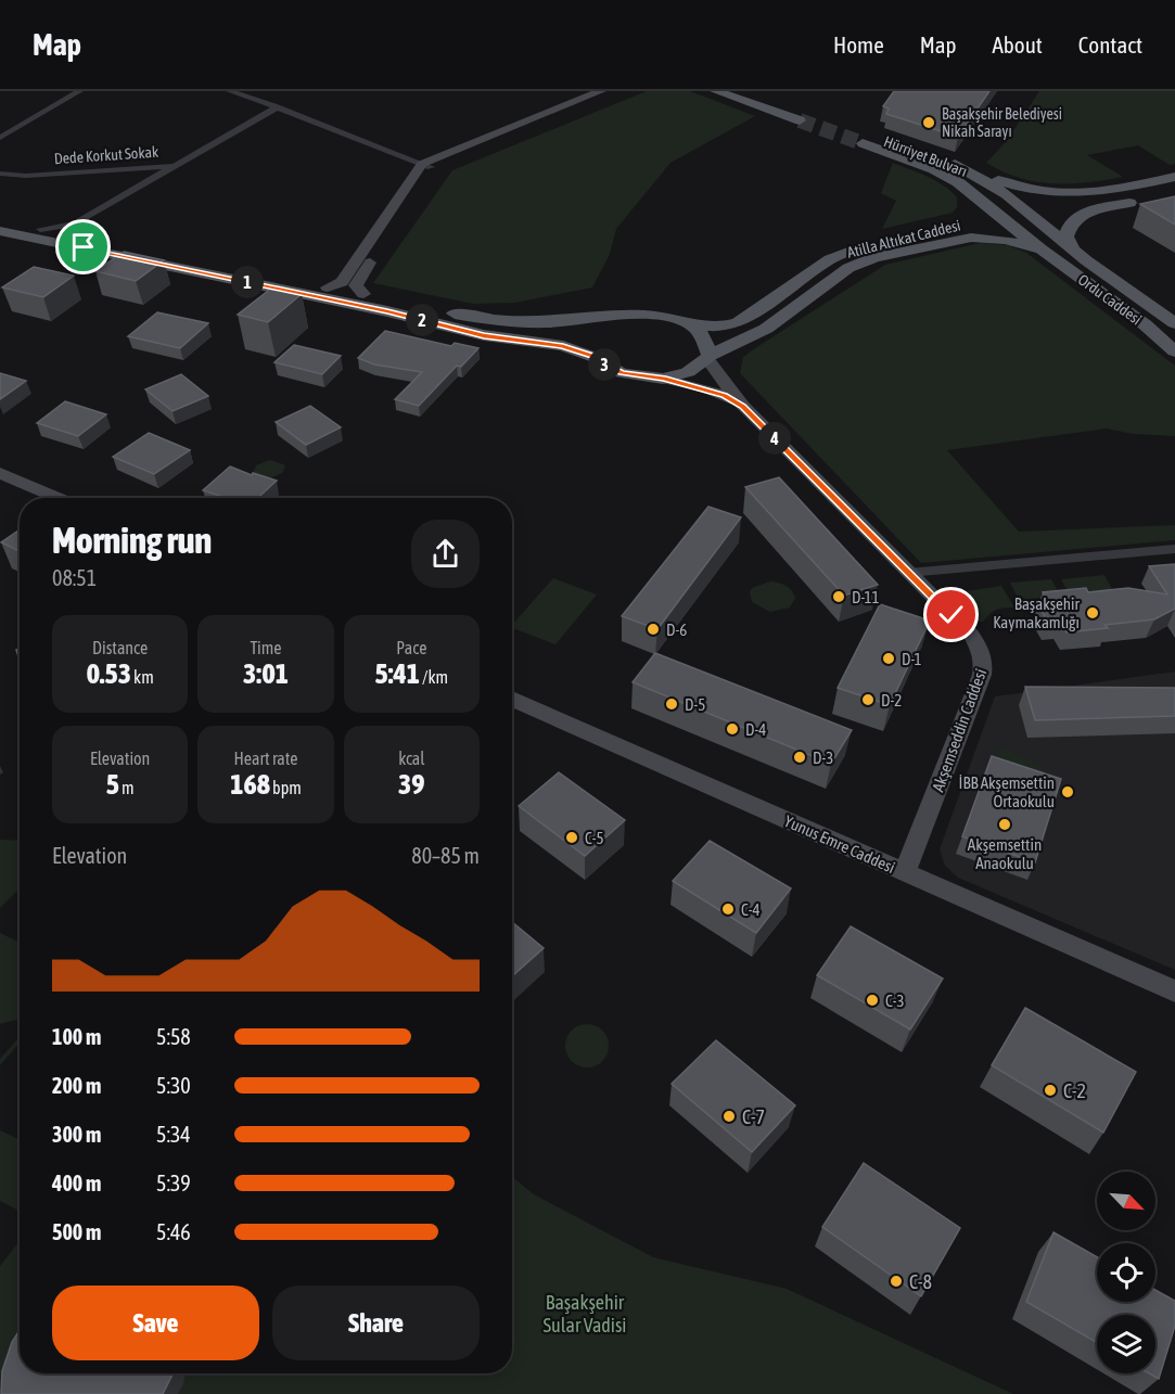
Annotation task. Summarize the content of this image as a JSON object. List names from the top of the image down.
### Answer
{
  "streets": {
    "main road": ["Hürriyet Bulvarı", "Atilla Altıkat Caddesi", "Ordu Caddesi"],
    "street": ["Dede Korkut Sokak", "Akşemseddin Caddesi", "Yunus Emre Caddesi"]
  },
  "crossings": [
    ["Hürriyet Bulvarı", "Atilla Altıkat Caddesi"],
    ["Hürriyet Bulvarı", "Ordu Caddesi"],
    ["Atilla Altıkat Caddesi", "Ordu Caddesi"],
    ["Atilla Altıkat Caddesi", "Akşemseddin Caddesi"],
    ["Akşemseddin Caddesi", "Yunus Emre Caddesi"]
  ],
  "parks": ["Başakşehir Sular Vadisi"],
  "places": [
    "Başakşehir Belediyesi Nikah Sarayı",
    "D-11",
    "Başakşehir Kaymakamlığı",
    "D-6",
    "D-1",
    "D-2",
    "D-5",
    "D-4",
    "D-3",
    "İBB Akşemsettin Ortaokulu",
    "Akşemsettin Anaokulu",
    "C-5",
    "C-4",
    "C-3",
    "C-2",
    "C-7",
    "C-8"
  ],
  "north": "bottom right",
  "page": {
    "header": "Map",
    "nav": [
      "Home",
      "Map",
      "About",
      "Contact"
    ],
    "pins": [
      "1",
      "2",
      "3",
      "4"
    ],
    "heading": ["Morning run", "08:51"],
    "stats": [
      ["Distance", "0.53 km"],
      ["Time", "3:01"],
      ["Pace", "5:41 /km"],
      ["Elevation", "5 m"],
      ["Heart rate", "168 bpm"],
      ["kcal", "39"]
    ],
    "chart": ["Elevation", "80–85 m"],
    "list": [
      {
        "name": "100 m",
        "note": "5:58"
      },
      {
        "name": "200 m",
        "note": "5:30"
      },
      {
        "name": "300 m",
        "note": "5:34"
      },
      {
        "name": "400 m",
        "note": "5:39"
      },
      {
        "name": "500 m",
        "note": "5:46"
      }
    ],
    "buttons": ["Save", "Share"]
  }
}
